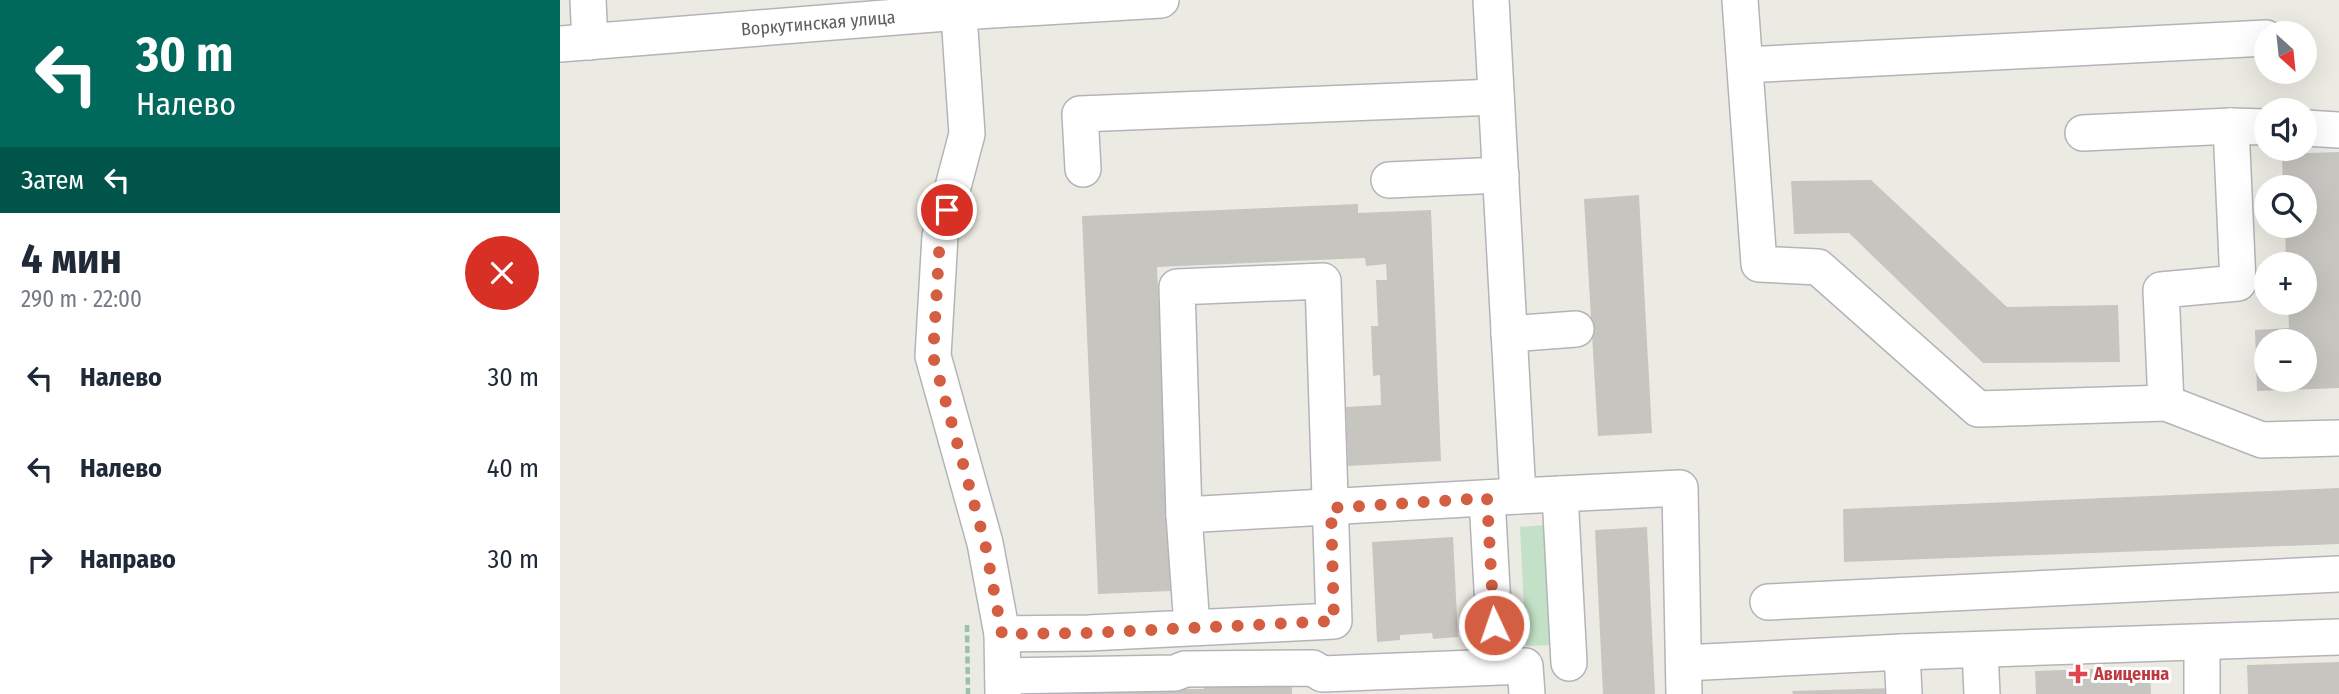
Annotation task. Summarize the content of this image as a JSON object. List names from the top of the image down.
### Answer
{
  "streets": {
    "street": ["Воркутинская улица"]
  },
  "places": {
    "health": ["Авиценна"]
  },
  "north": "bottom right",
  "page": {
    "turn": ["30 m", "Налево"],
    "map_buttons": ["+", "−"],
    "then": "Затем",
    "heading": ["4 мин", "290 m · 22:00"],
    "list": [
      {
        "name": "Налево",
        "value": "30 m"
      },
      {
        "name": "Налево",
        "value": "40 m"
      },
      {
        "name": "Направо",
        "value": "30 m"
      }
    ]
  }
}
